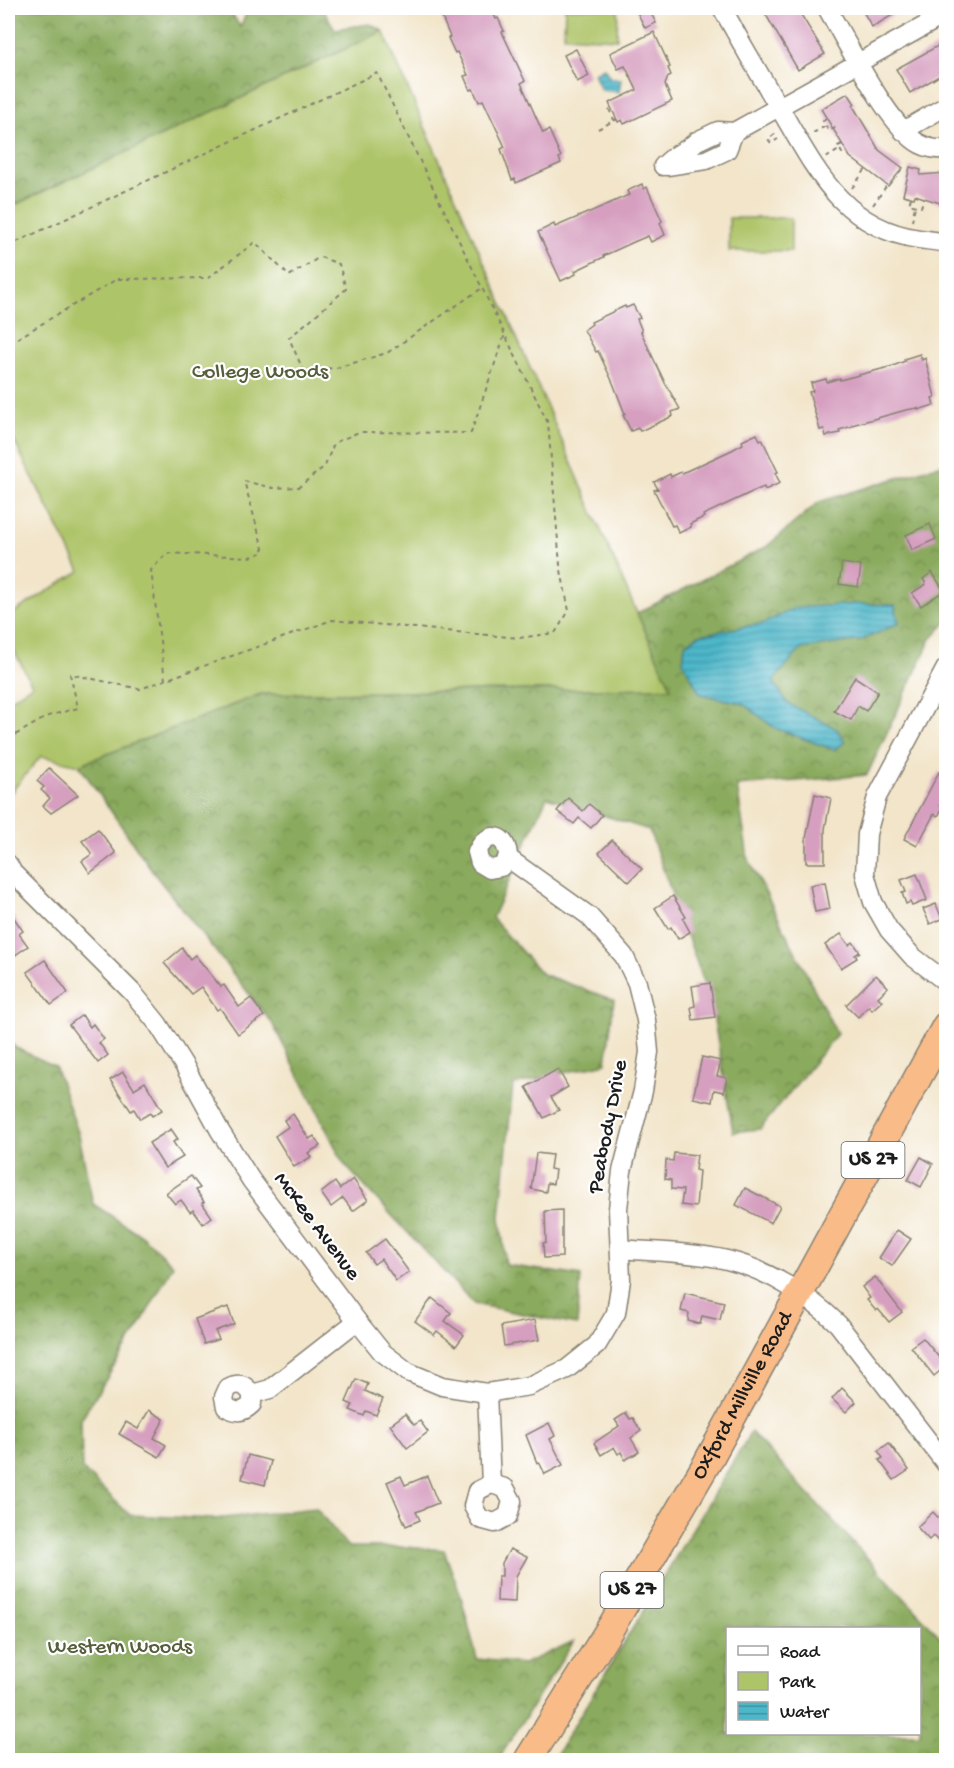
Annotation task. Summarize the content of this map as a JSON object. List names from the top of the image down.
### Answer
{
  "streets": {
    "highway": ["US 27", "Oxford Millville Road"],
    "street": ["Peabody Drive", "McKee Avenue"]
  },
  "crossings": [
    ["Peabody Drive", "McKee Avenue"]
  ],
  "parks": ["College Woods", "Western Woods"],
  "legend": ["Road", "Park", "Water"]
}
